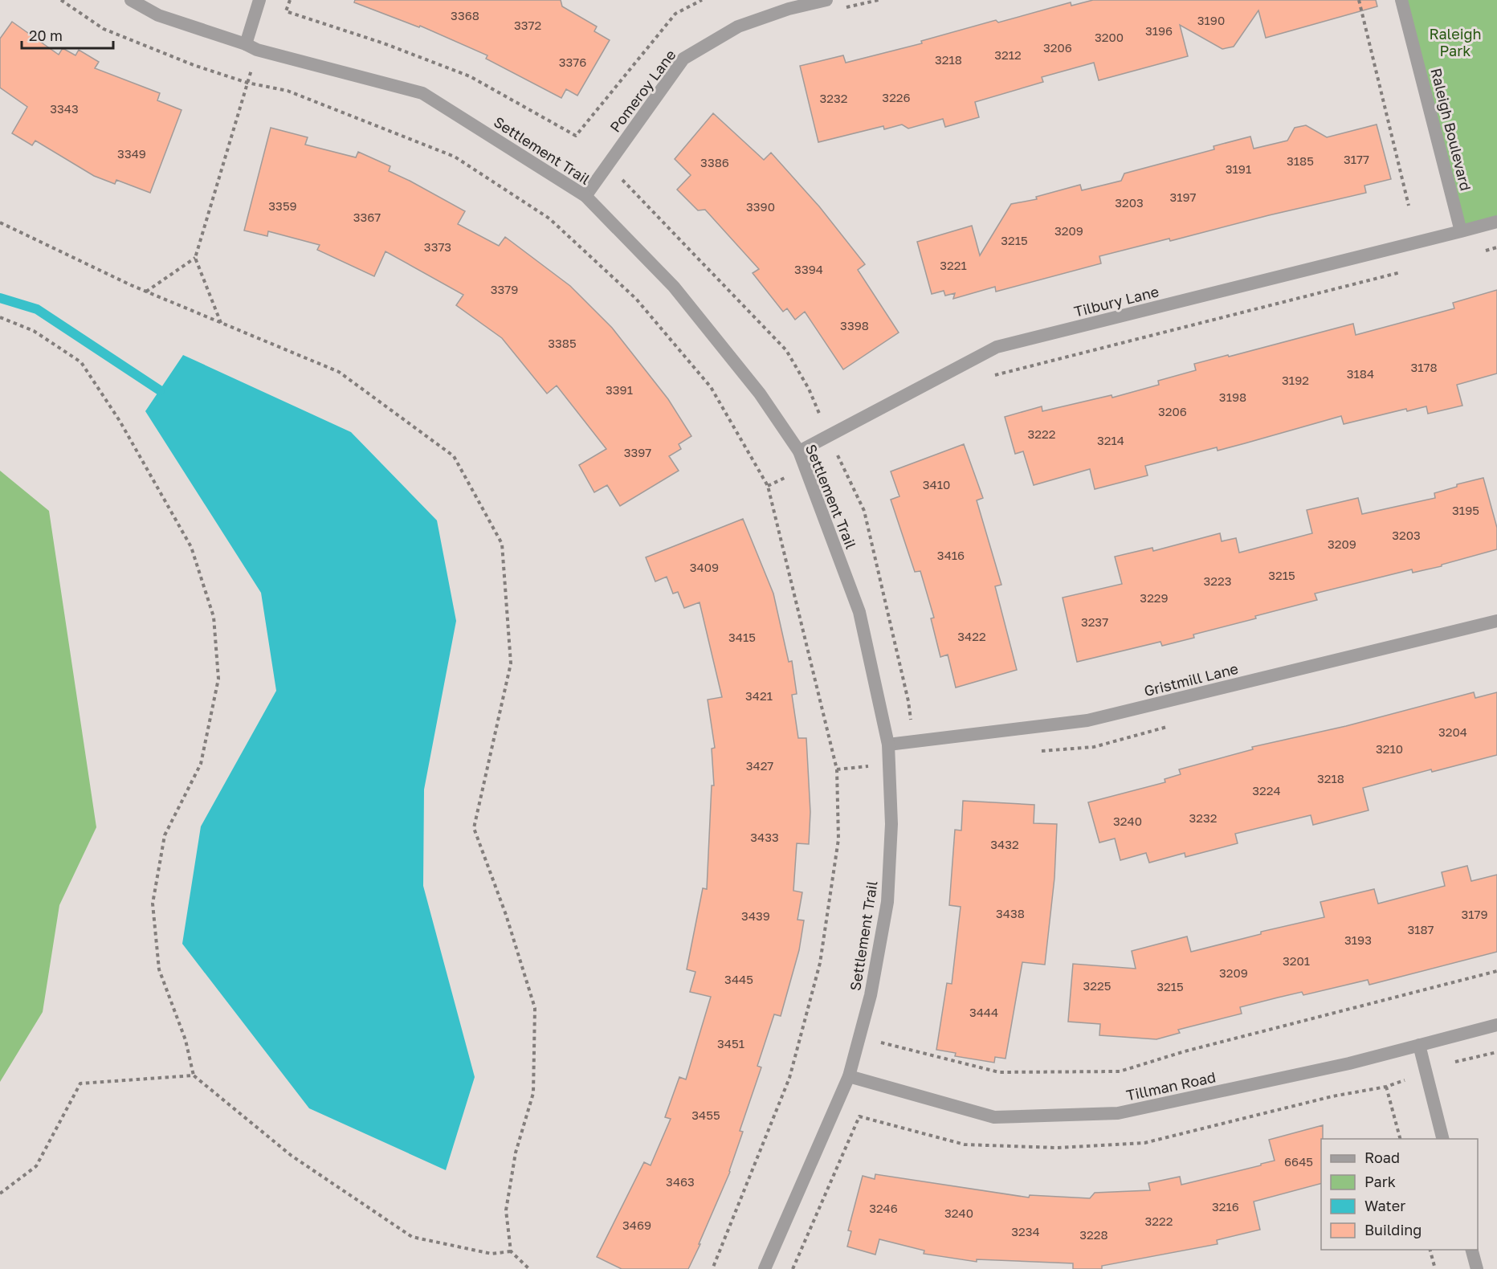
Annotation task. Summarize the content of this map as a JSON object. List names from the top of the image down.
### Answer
{
  "streets": {
    "street": [
      "Pomeroy Lane",
      "Raleigh Boulevard",
      "Settlement Trail",
      "Tilbury Lane",
      "Gristmill Lane",
      "Tillman Road"
    ]
  },
  "crossings": [
    ["Pomeroy Lane", "Settlement Trail"],
    ["Raleigh Boulevard", "Tilbury Lane"],
    ["Settlement Trail", "Tilbury Lane"],
    ["Settlement Trail", "Gristmill Lane"],
    ["Settlement Trail", "Tillman Road"]
  ],
  "parks": ["Raleigh Park"],
  "house_numbers": [
    "3368",
    "3190",
    "3372",
    "3196",
    "3200",
    "3206",
    "3212",
    "3218",
    "3376",
    "3226",
    "3232",
    "3343",
    "3349",
    "3177",
    "3185",
    "3386",
    "3191",
    "3197",
    "3203",
    "3359",
    "3390",
    "3367",
    "3209",
    "3215",
    "3373",
    "3221",
    "3394",
    "3379",
    "3398",
    "3385",
    "3178",
    "3184",
    "3192",
    "3391",
    "3198",
    "3206",
    "3222",
    "3214",
    "3397",
    "3410",
    "3195",
    "3203",
    "3209",
    "3416",
    "3409",
    "3215",
    "3223",
    "3229",
    "3237",
    "3422",
    "3415",
    "3421",
    "3204",
    "3210",
    "3427",
    "3218",
    "3224",
    "3232",
    "3240",
    "3433",
    "3432",
    "3438",
    "3179",
    "3439",
    "3187",
    "3193",
    "3201",
    "3209",
    "3445",
    "3225",
    "3215",
    "3444",
    "3451",
    "3455",
    "6645",
    "3463",
    "3216",
    "3246",
    "3240",
    "3222",
    "3469",
    "3234",
    "3228"
  ],
  "legend": [
    "Road",
    "Park",
    "Water",
    "Building"
  ],
  "scale_bar": "20 m"
}
